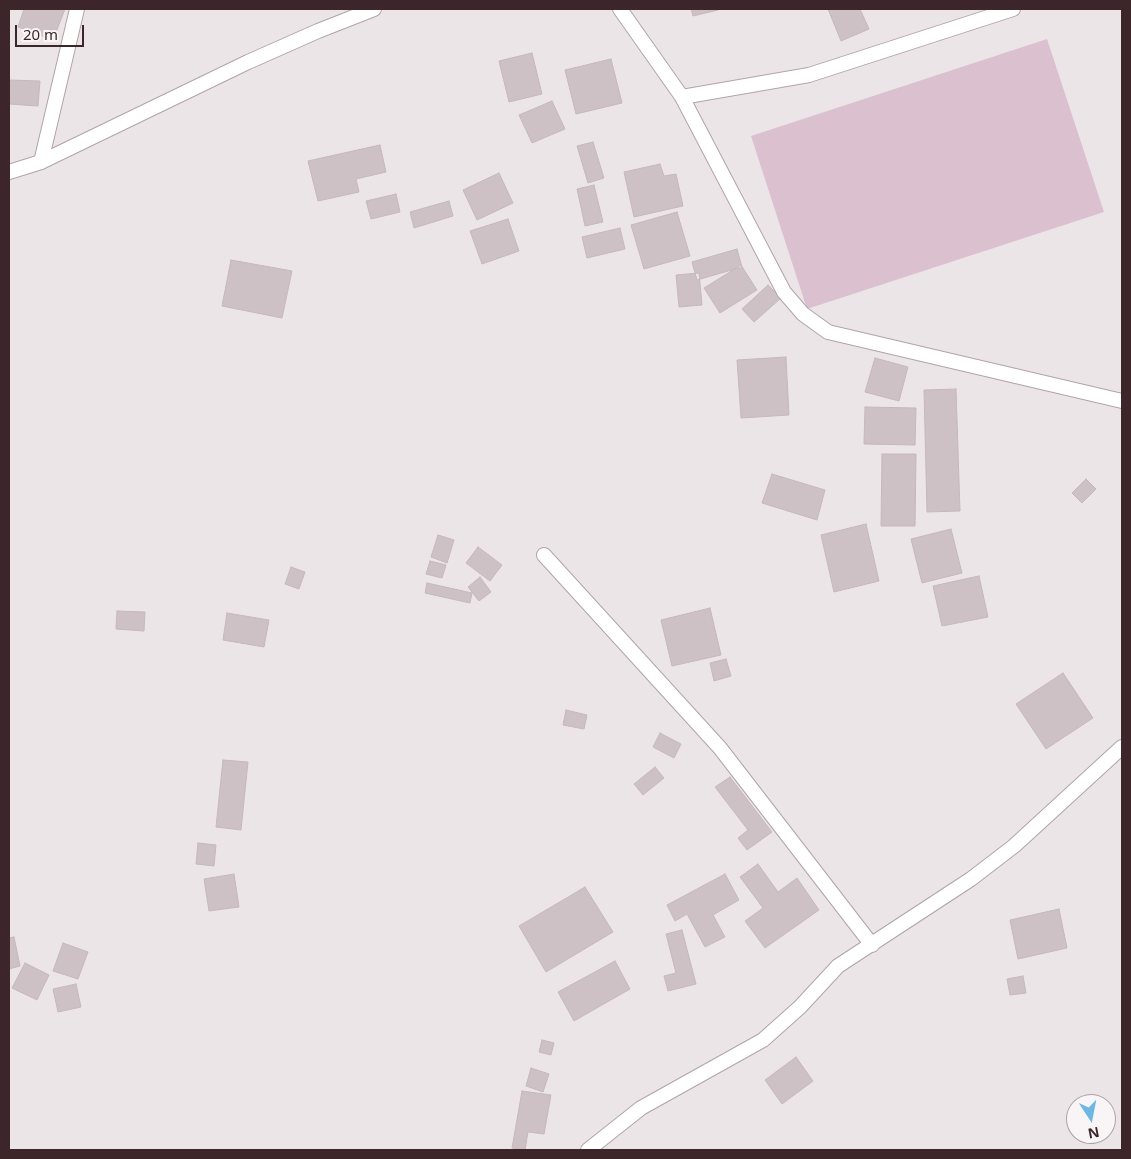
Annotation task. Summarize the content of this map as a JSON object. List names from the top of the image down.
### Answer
{
  "scale_bar": "20 m",
  "north": "bottom"
}
